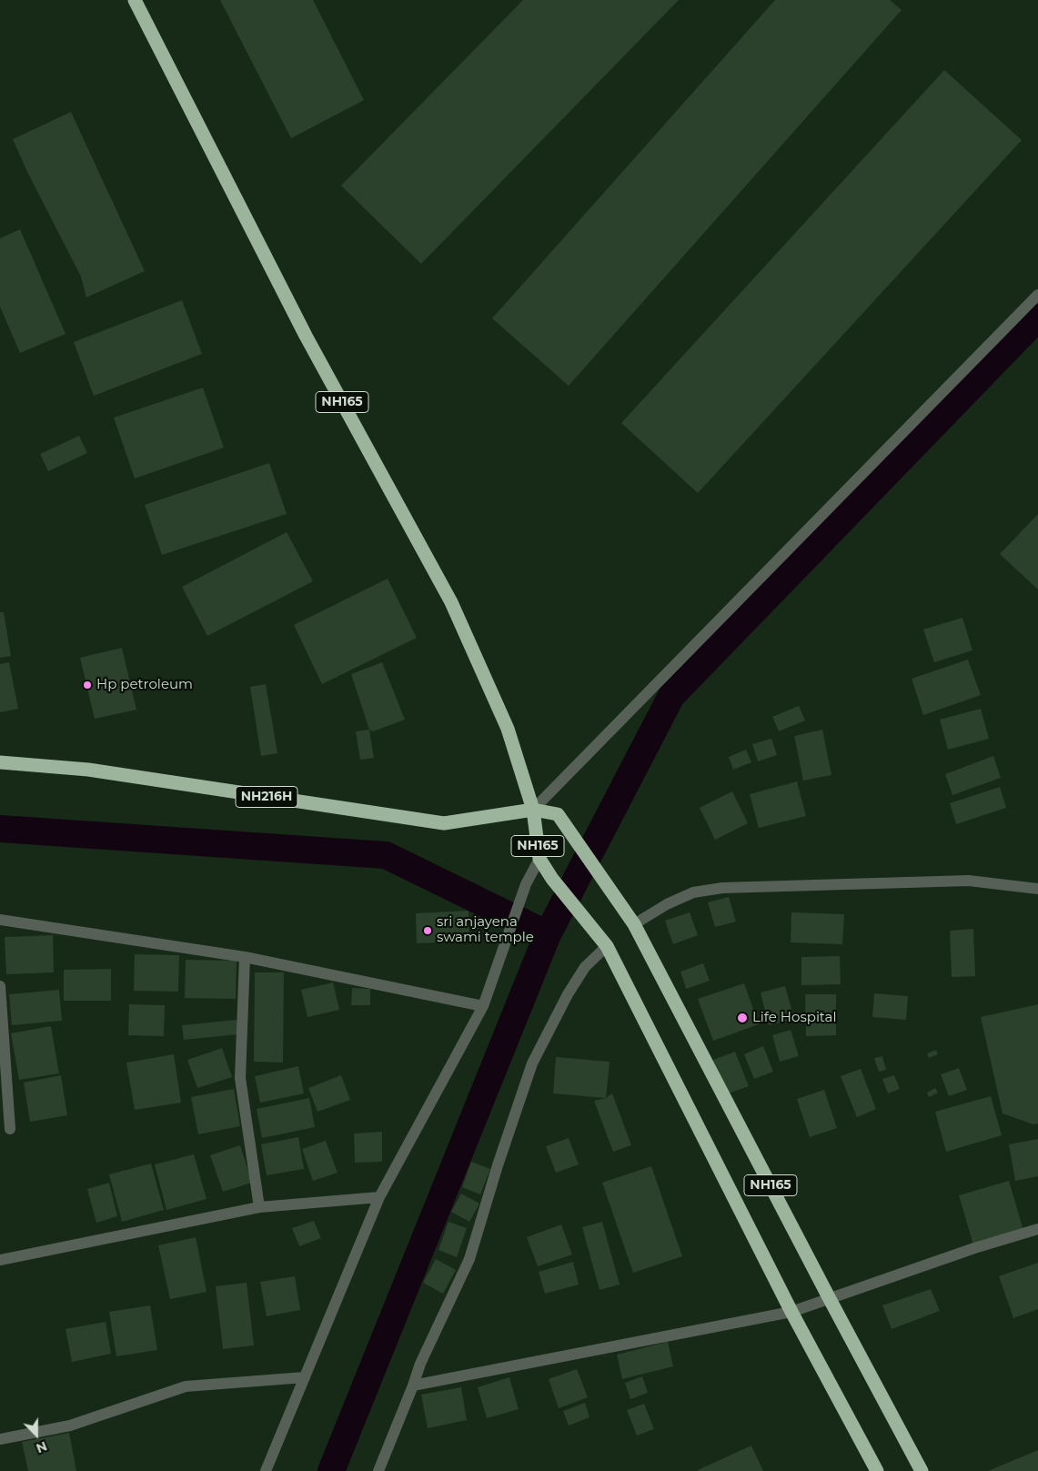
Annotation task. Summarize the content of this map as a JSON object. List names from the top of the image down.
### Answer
{
  "streets": {
    "highway": ["NH165", "NH216H"]
  },
  "crossings": [
    ["NH165", "NH216H"]
  ],
  "places": ["Hp petroleum", "sri anjayena swami temple", "Life Hospital"],
  "north": "bottom"
}
